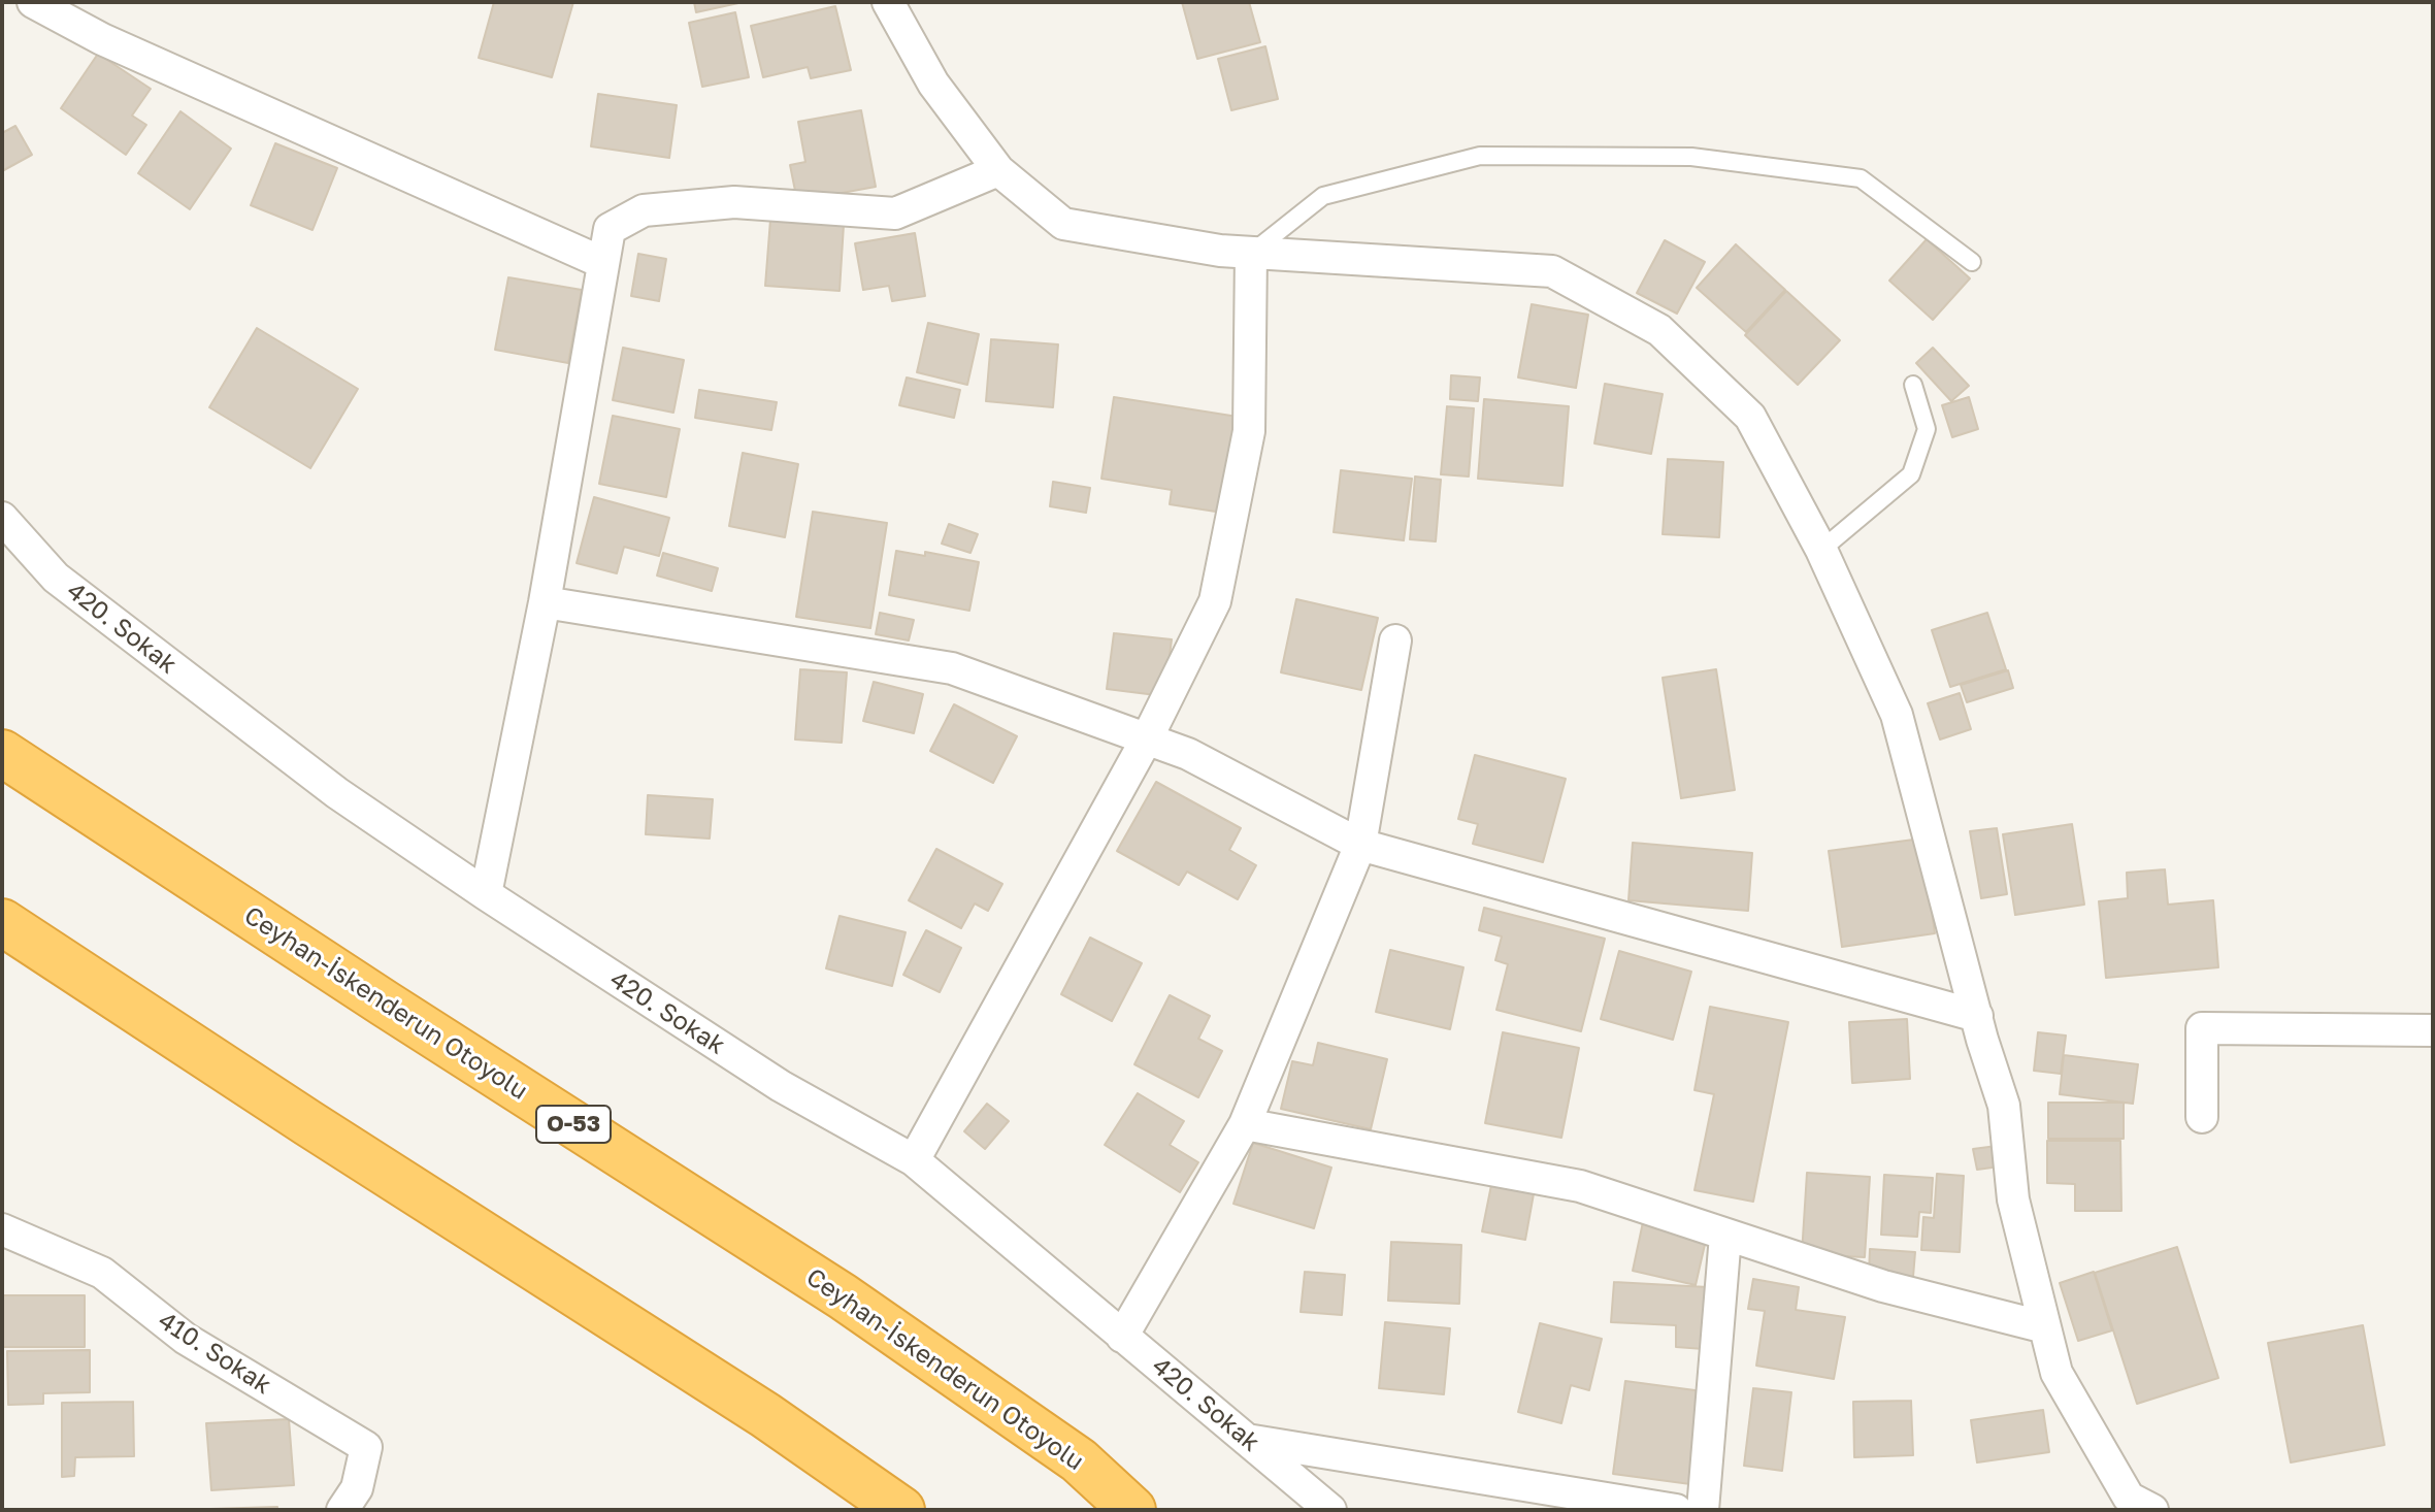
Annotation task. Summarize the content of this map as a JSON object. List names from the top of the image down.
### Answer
{
  "streets": {
    "highway": ["Ceyhan-İskenderun Otoyolu", "O-53"],
    "street": ["420. Sokak", "410. Sokak"]
  }
}
